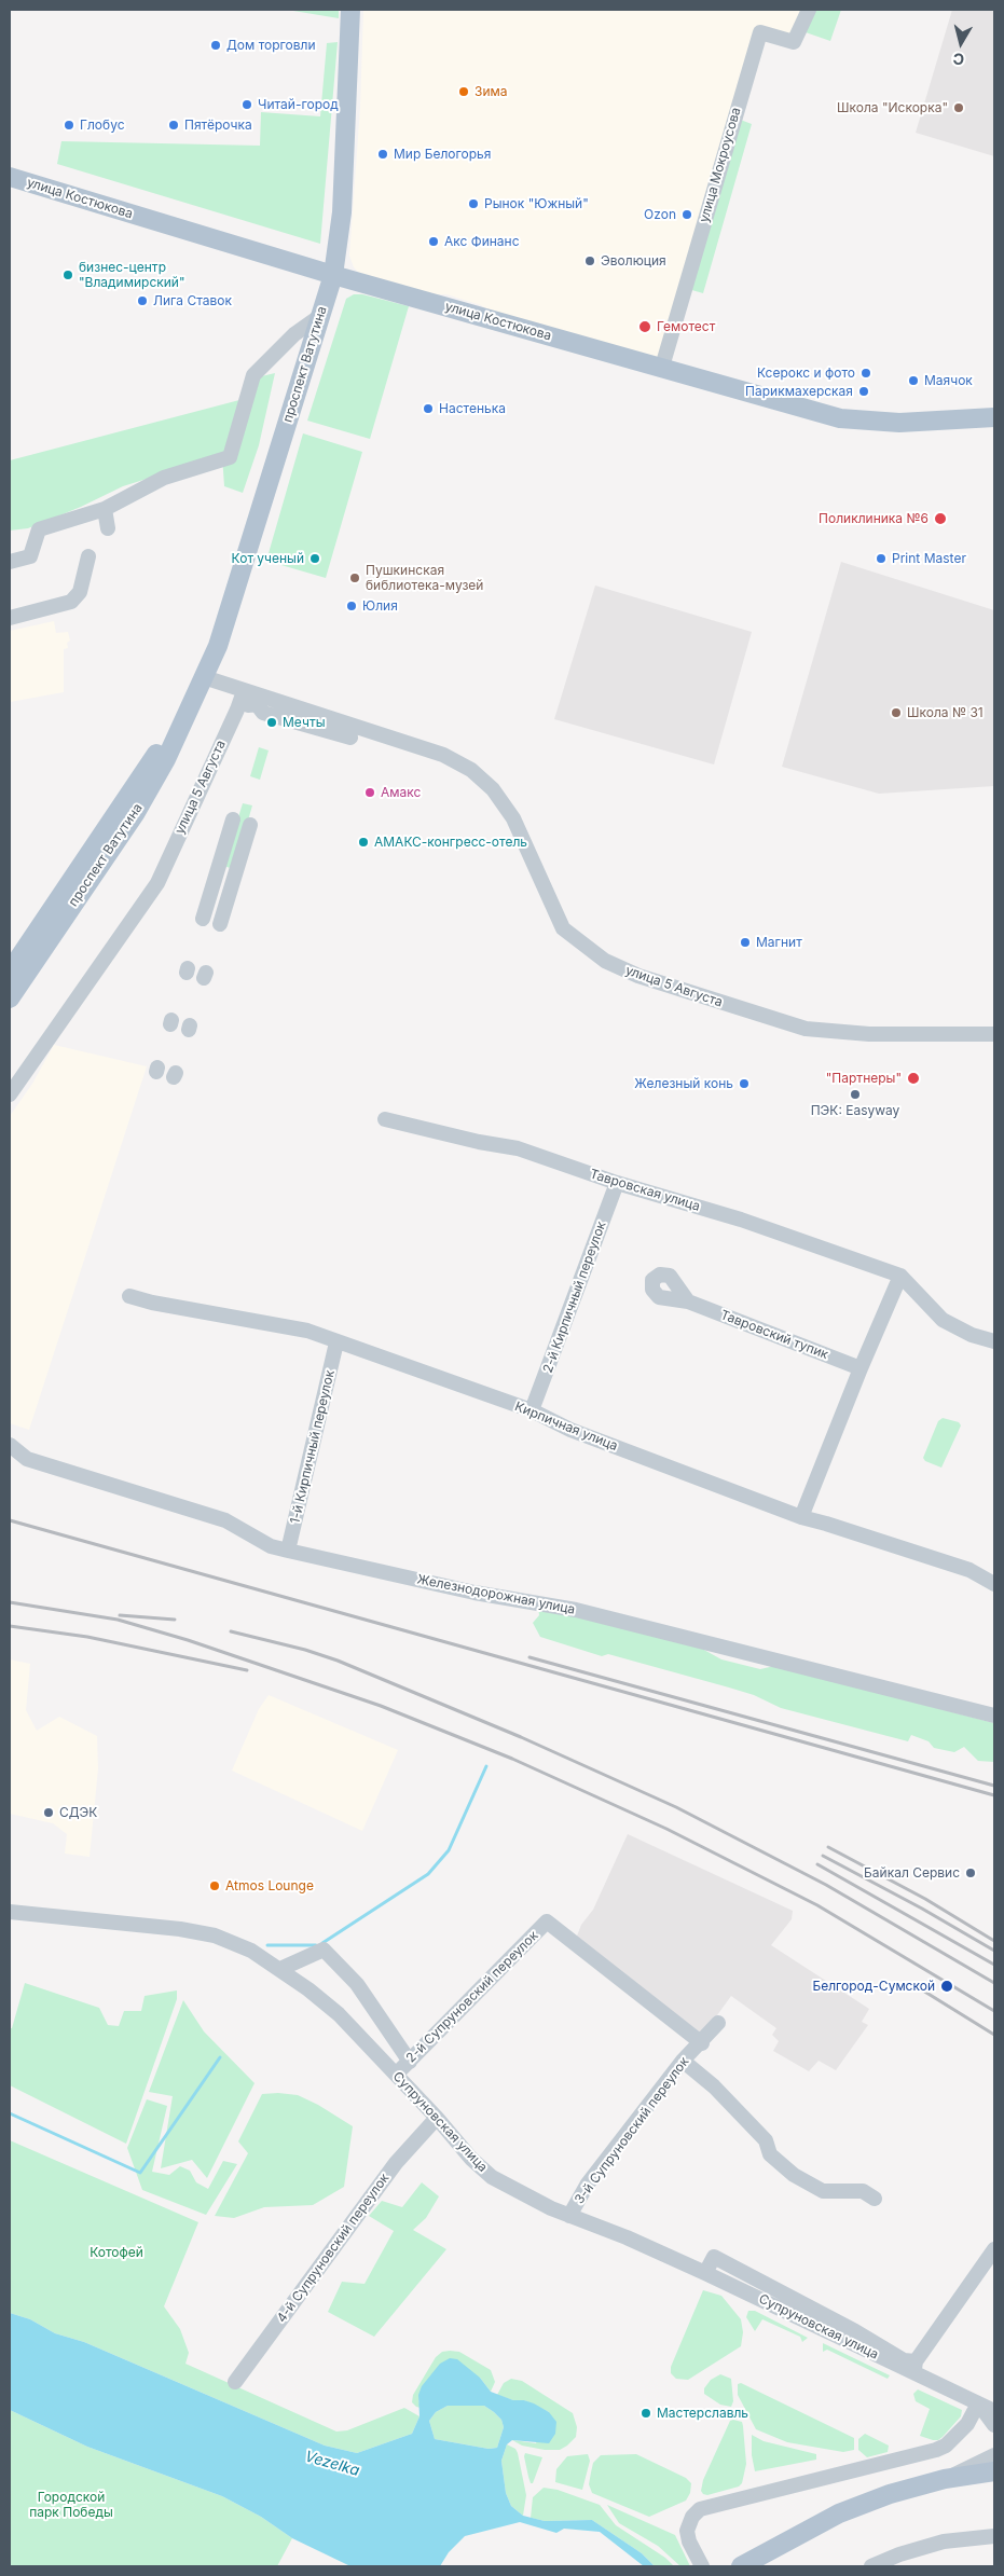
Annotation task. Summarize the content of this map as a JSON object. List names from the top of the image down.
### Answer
{
  "streets": {
    "main road": ["улица Костюкова", "проспект Ватутина"],
    "street": [
      "улица Мокроусова",
      "улица 5 Августа",
      "Тавровская улица",
      "2-й Кирпичный переулок",
      "Тавровский тупик",
      "Кирпичная улица",
      "1-й Кирпичный переулок",
      "Железнодорожная улица",
      "2-й Супруновский переулок",
      "Супруновская улица",
      "3-й Супруновский переулок",
      "4-й Супруновский переулок"
    ]
  },
  "crossings": [
    ["улица Мокроусова", "улица Костюкова"],
    ["улица Костюкова", "проспект Ватутина"],
    ["проспект Ватутина", "улица 5 Августа"],
    ["Тавровская улица", "2-й Кирпичный переулок"],
    ["2-й Кирпичный переулок", "Кирпичная улица"],
    ["Кирпичная улица", "1-й Кирпичный переулок"],
    ["1-й Кирпичный переулок", "Железнодорожная улица"],
    ["2-й Супруновский переулок", "Супруновская улица"],
    ["2-й Супруновский переулок", "3-й Супруновский переулок"],
    ["Супруновская улица", "3-й Супруновский переулок"],
    ["Супруновская улица", "4-й Супруновский переулок"]
  ],
  "water": ["Vezelka"],
  "parks": ["Котофей", "Городской парк Победы"],
  "places": [
    "Дом торговли",
    "Зима",
    "Читай-город",
    "Школа \"Искорка\"",
    "Глобус",
    "Пятёрочка",
    "Мир Белогорья",
    "Рынок \"Южный\"",
    "Ozon",
    "Акс Финанс",
    "Эволюция",
    "бизнес-центр \"Владимирский\"",
    "Лига Ставок",
    "Гемотест",
    "Ксерокс и фото",
    "Маячок",
    "Парикмахерская",
    "Настенька",
    "Поликлиника №6",
    "Кот ученый",
    "Print Master",
    "Пушкинская библиотека-музей",
    "Юлия",
    "Школа № 31",
    "Мечты",
    "Амакс",
    "АМАКС-конгресс-отель",
    "Магнит",
    "\"Партнеры\"",
    "Железный конь",
    "ПЭК: Easyway",
    "СДЭК",
    "Байкал Сервис",
    "Atmos Lounge",
    "Белгород-Сумской",
    "Мастерславль"
  ],
  "north": "bottom"
}
